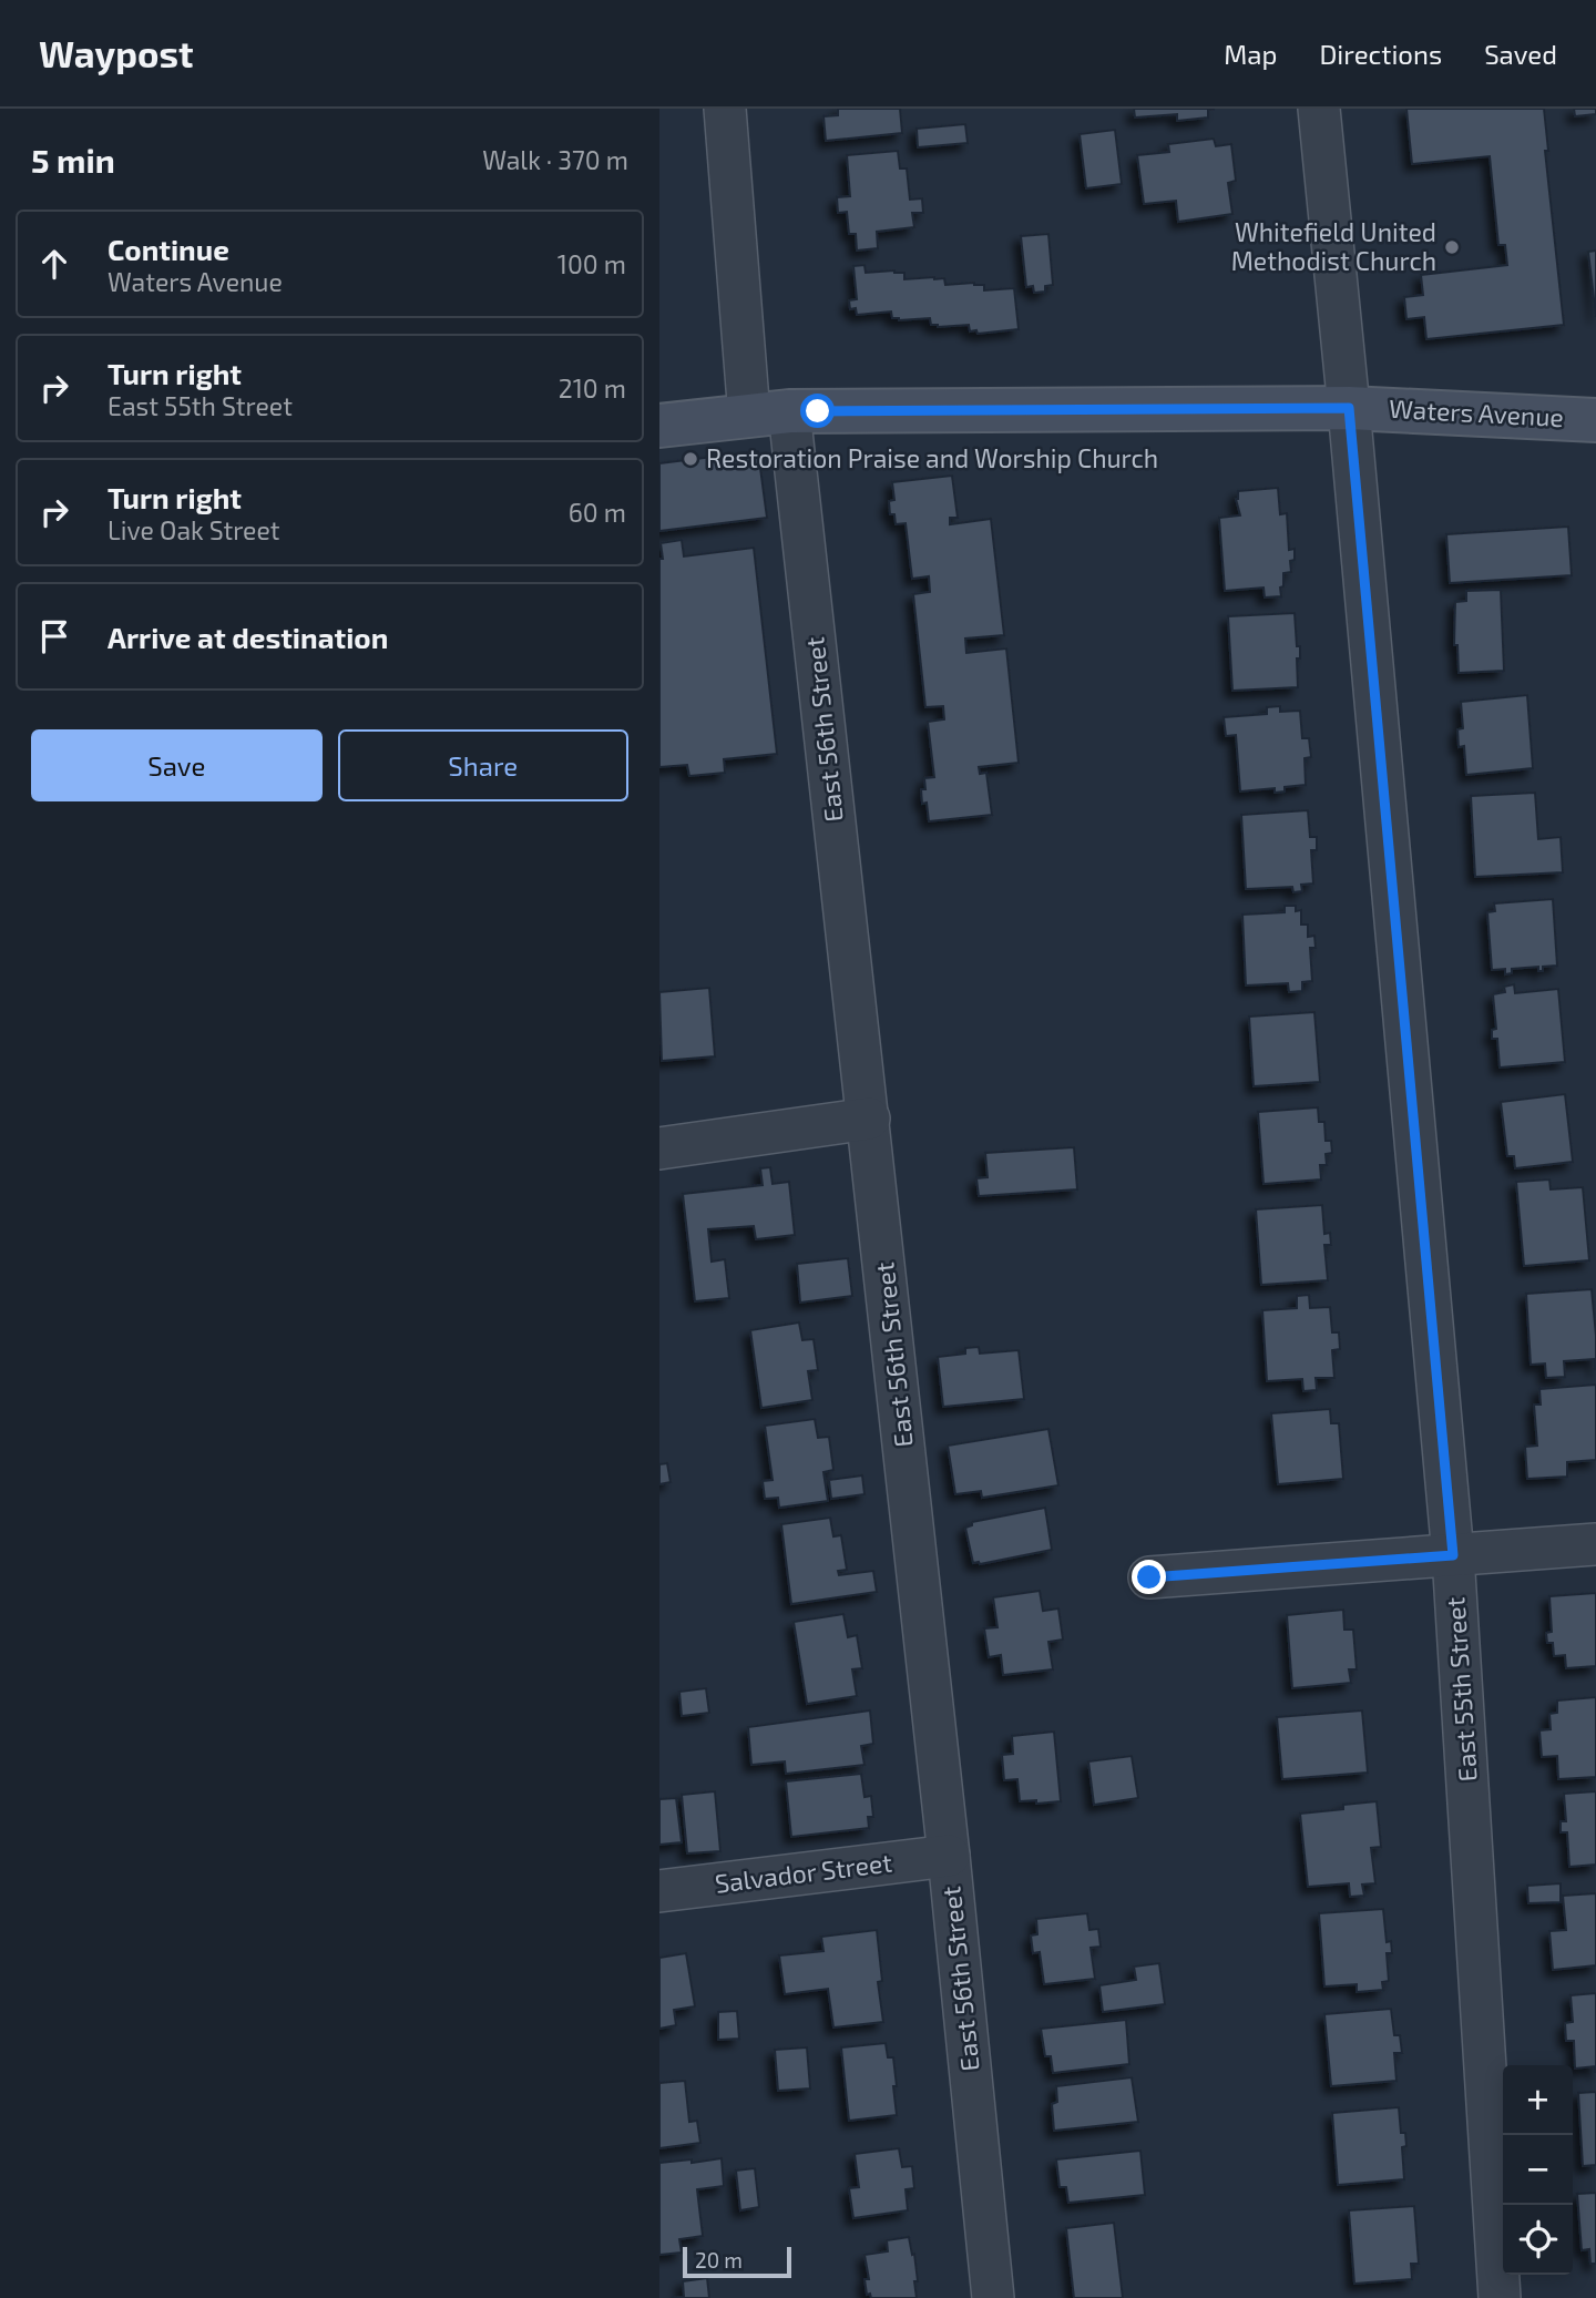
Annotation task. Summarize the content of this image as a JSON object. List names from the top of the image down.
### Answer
{
  "streets": {
    "main road": ["Waters Avenue"],
    "street": ["East 56th Street", "East 55th Street", "Salvador Street"]
  },
  "crossings": [
    ["Waters Avenue", "East 56th Street"],
    ["Waters Avenue", "East 55th Street"],
    ["East 56th Street", "Salvador Street"]
  ],
  "places": ["Whitefield United Methodist Church", "Restoration Praise and Worship Church"],
  "scale_bar": "20 m",
  "page": {
    "header": "Waypost",
    "nav": ["Map", "Directions", "Saved"],
    "heading": ["5 min", "Walk · 370 m"],
    "list": [
      ["Continue", "Waters Avenue", "100 m"],
      ["Turn right", "East 55th Street", "210 m"],
      ["Turn right", "Live Oak Street", "60 m"],
      "Arrive at destination"
    ],
    "buttons": ["Save", "Share"],
    "map_buttons": ["+", "−"],
    "scale": "20 m"
  }
}
